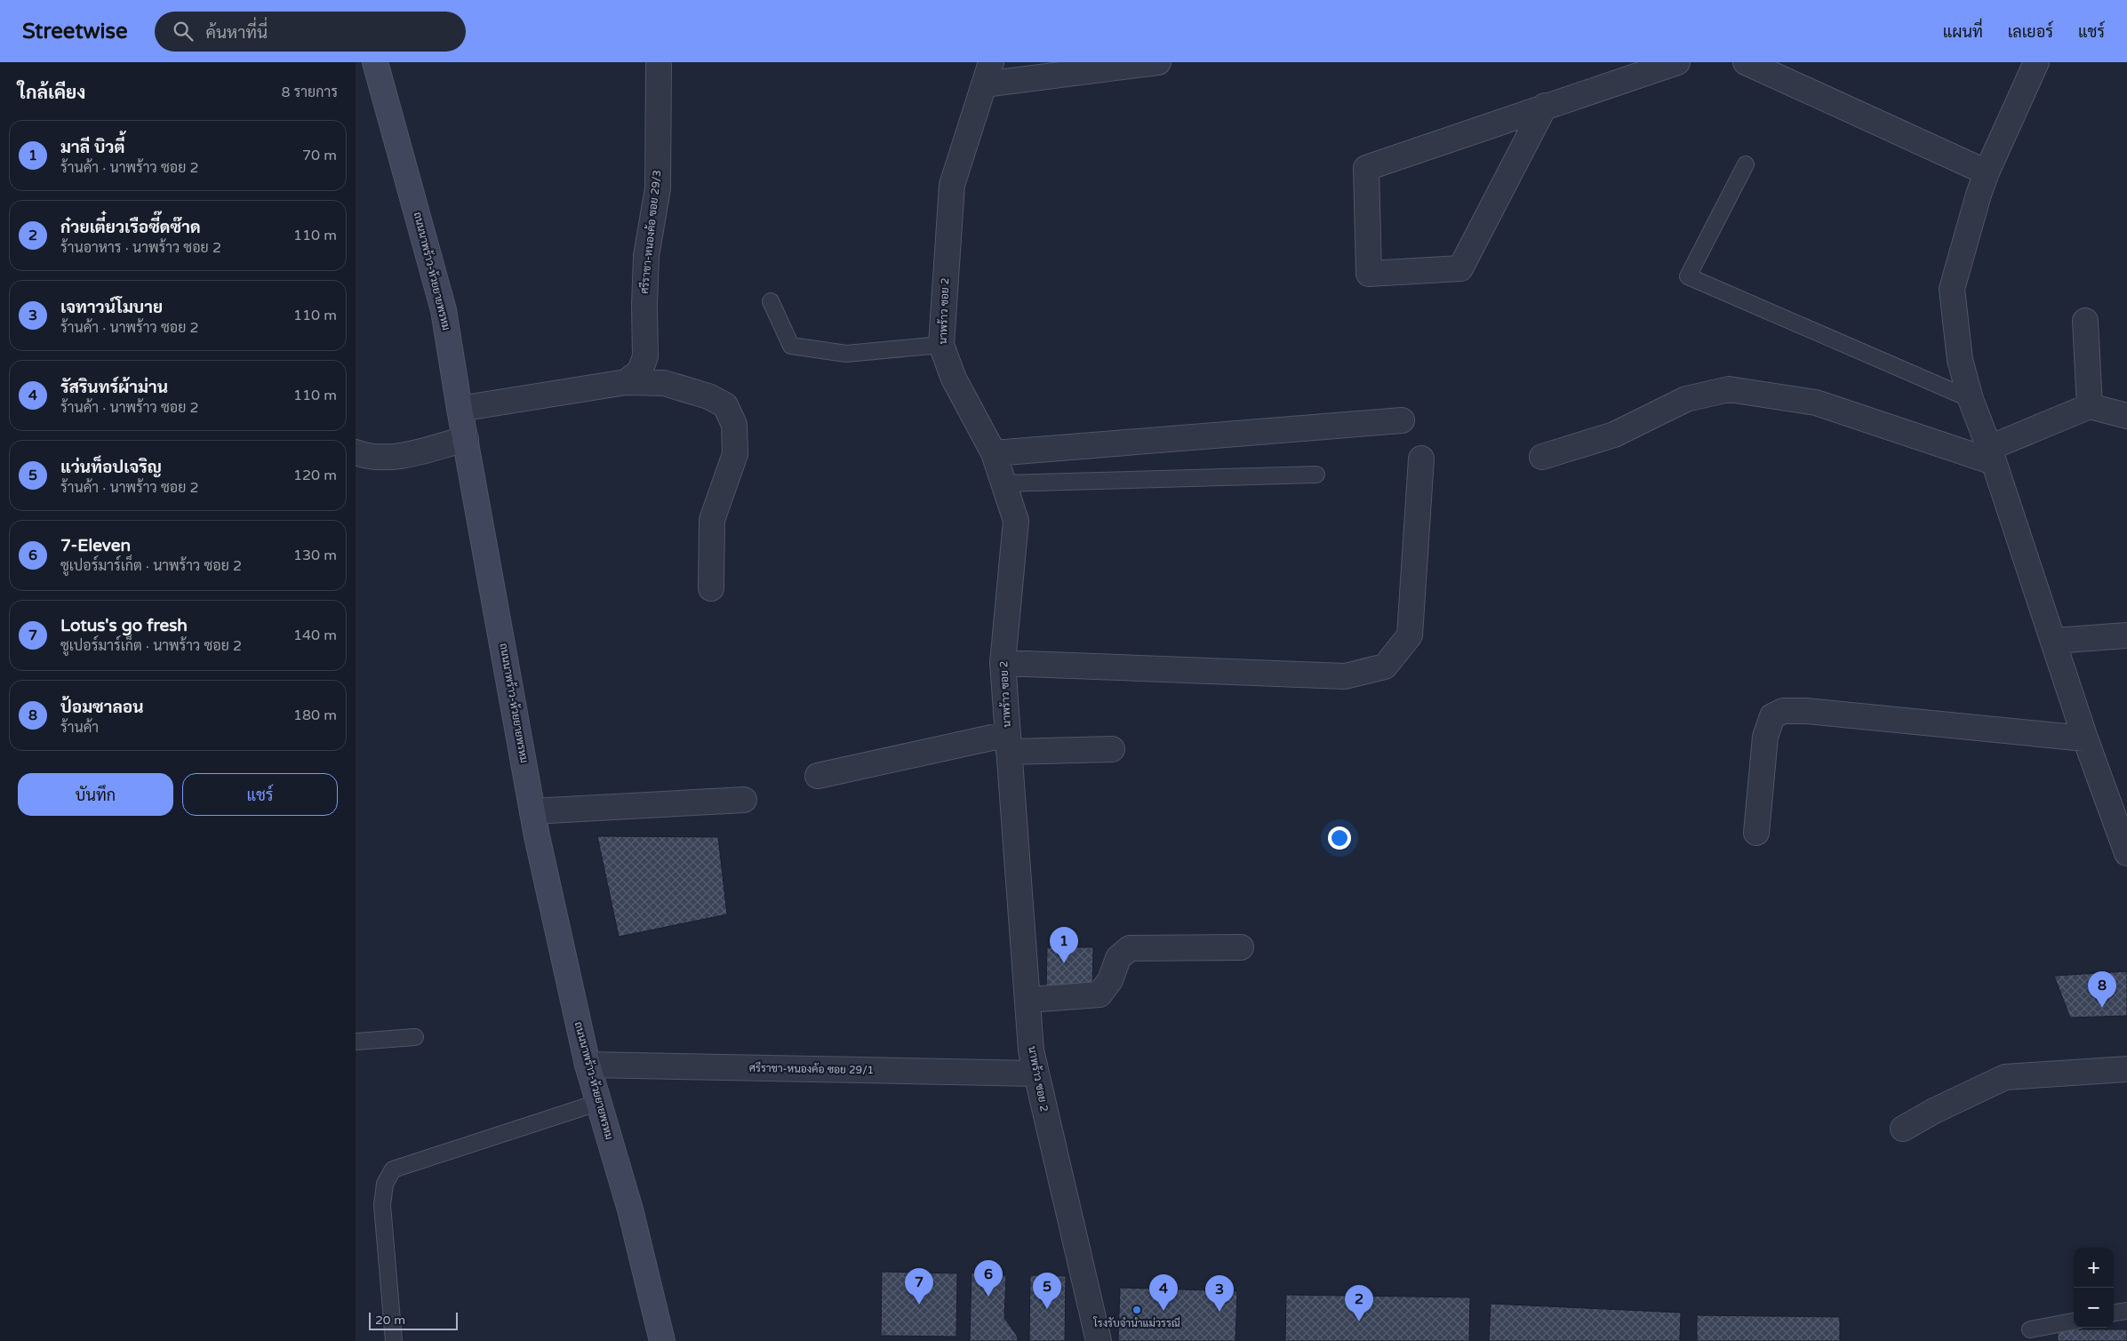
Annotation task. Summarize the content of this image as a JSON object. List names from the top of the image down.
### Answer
{
  "streets": {
    "street": [
      "ศรีราชา-หนองค้อ ซอย 29/3",
      "ถนนนาพร้าว-ห้วยยายพรหม",
      "นาพร้าว ซอย 2",
      "ศรีราชา-หนองค้อ ซอย 29/1"
    ]
  },
  "crossings": [
    ["ถนนนาพร้าว-ห้วยยายพรหม", "ศรีราชา-หนองค้อ ซอย 29/1"],
    ["นาพร้าว ซอย 2", "ศรีราชา-หนองค้อ ซอย 29/1"]
  ],
  "places": ["โรงรับจำนำแม่วรรณี"],
  "scale_bar": "20 m",
  "page": {
    "header": "Streetwise",
    "search": "ค้นหาที่นี่",
    "nav": ["แผนที่", "เลเยอร์", "แชร์"],
    "heading": ["ใกล้เคียง", "8 รายการ"],
    "list": [
      {
        "mark": "1",
        "name": "มาลี บิวตี้",
        "note": "ร้านค้า · นาพร้าว ซอย 2",
        "value": "70 m"
      },
      {
        "mark": "2",
        "name": "ก๋วยเตี๋ยวเรือซี๊ดซ๊าด",
        "note": "ร้านอาหาร · นาพร้าว ซอย 2",
        "value": "110 m"
      },
      {
        "mark": "3",
        "name": "เจทาวน์โมบาย",
        "note": "ร้านค้า · นาพร้าว ซอย 2",
        "value": "110 m"
      },
      {
        "mark": "4",
        "name": "รัสรินทร์ผ้าม่าน",
        "note": "ร้านค้า · นาพร้าว ซอย 2",
        "value": "110 m"
      },
      {
        "mark": "5",
        "name": "แว่นท็อปเจริญ",
        "note": "ร้านค้า · นาพร้าว ซอย 2",
        "value": "120 m"
      },
      {
        "mark": "6",
        "name": "7-Eleven",
        "note": "ซูเปอร์มาร์เก็ต · นาพร้าว ซอย 2",
        "value": "130 m"
      },
      {
        "mark": "7",
        "name": "Lotus's go fresh",
        "note": "ซูเปอร์มาร์เก็ต · นาพร้าว ซอย 2",
        "value": "140 m"
      },
      {
        "mark": "8",
        "name": "ป้อมซาลอน",
        "note": "ร้านค้า",
        "value": "180 m"
      }
    ],
    "buttons": ["บันทึก", "แชร์"],
    "pins": [
      "1",
      "8",
      "6",
      "7",
      "5",
      "4",
      "3",
      "2"
    ],
    "map_buttons": ["+", "−"],
    "scale": "20 m"
  }
}
